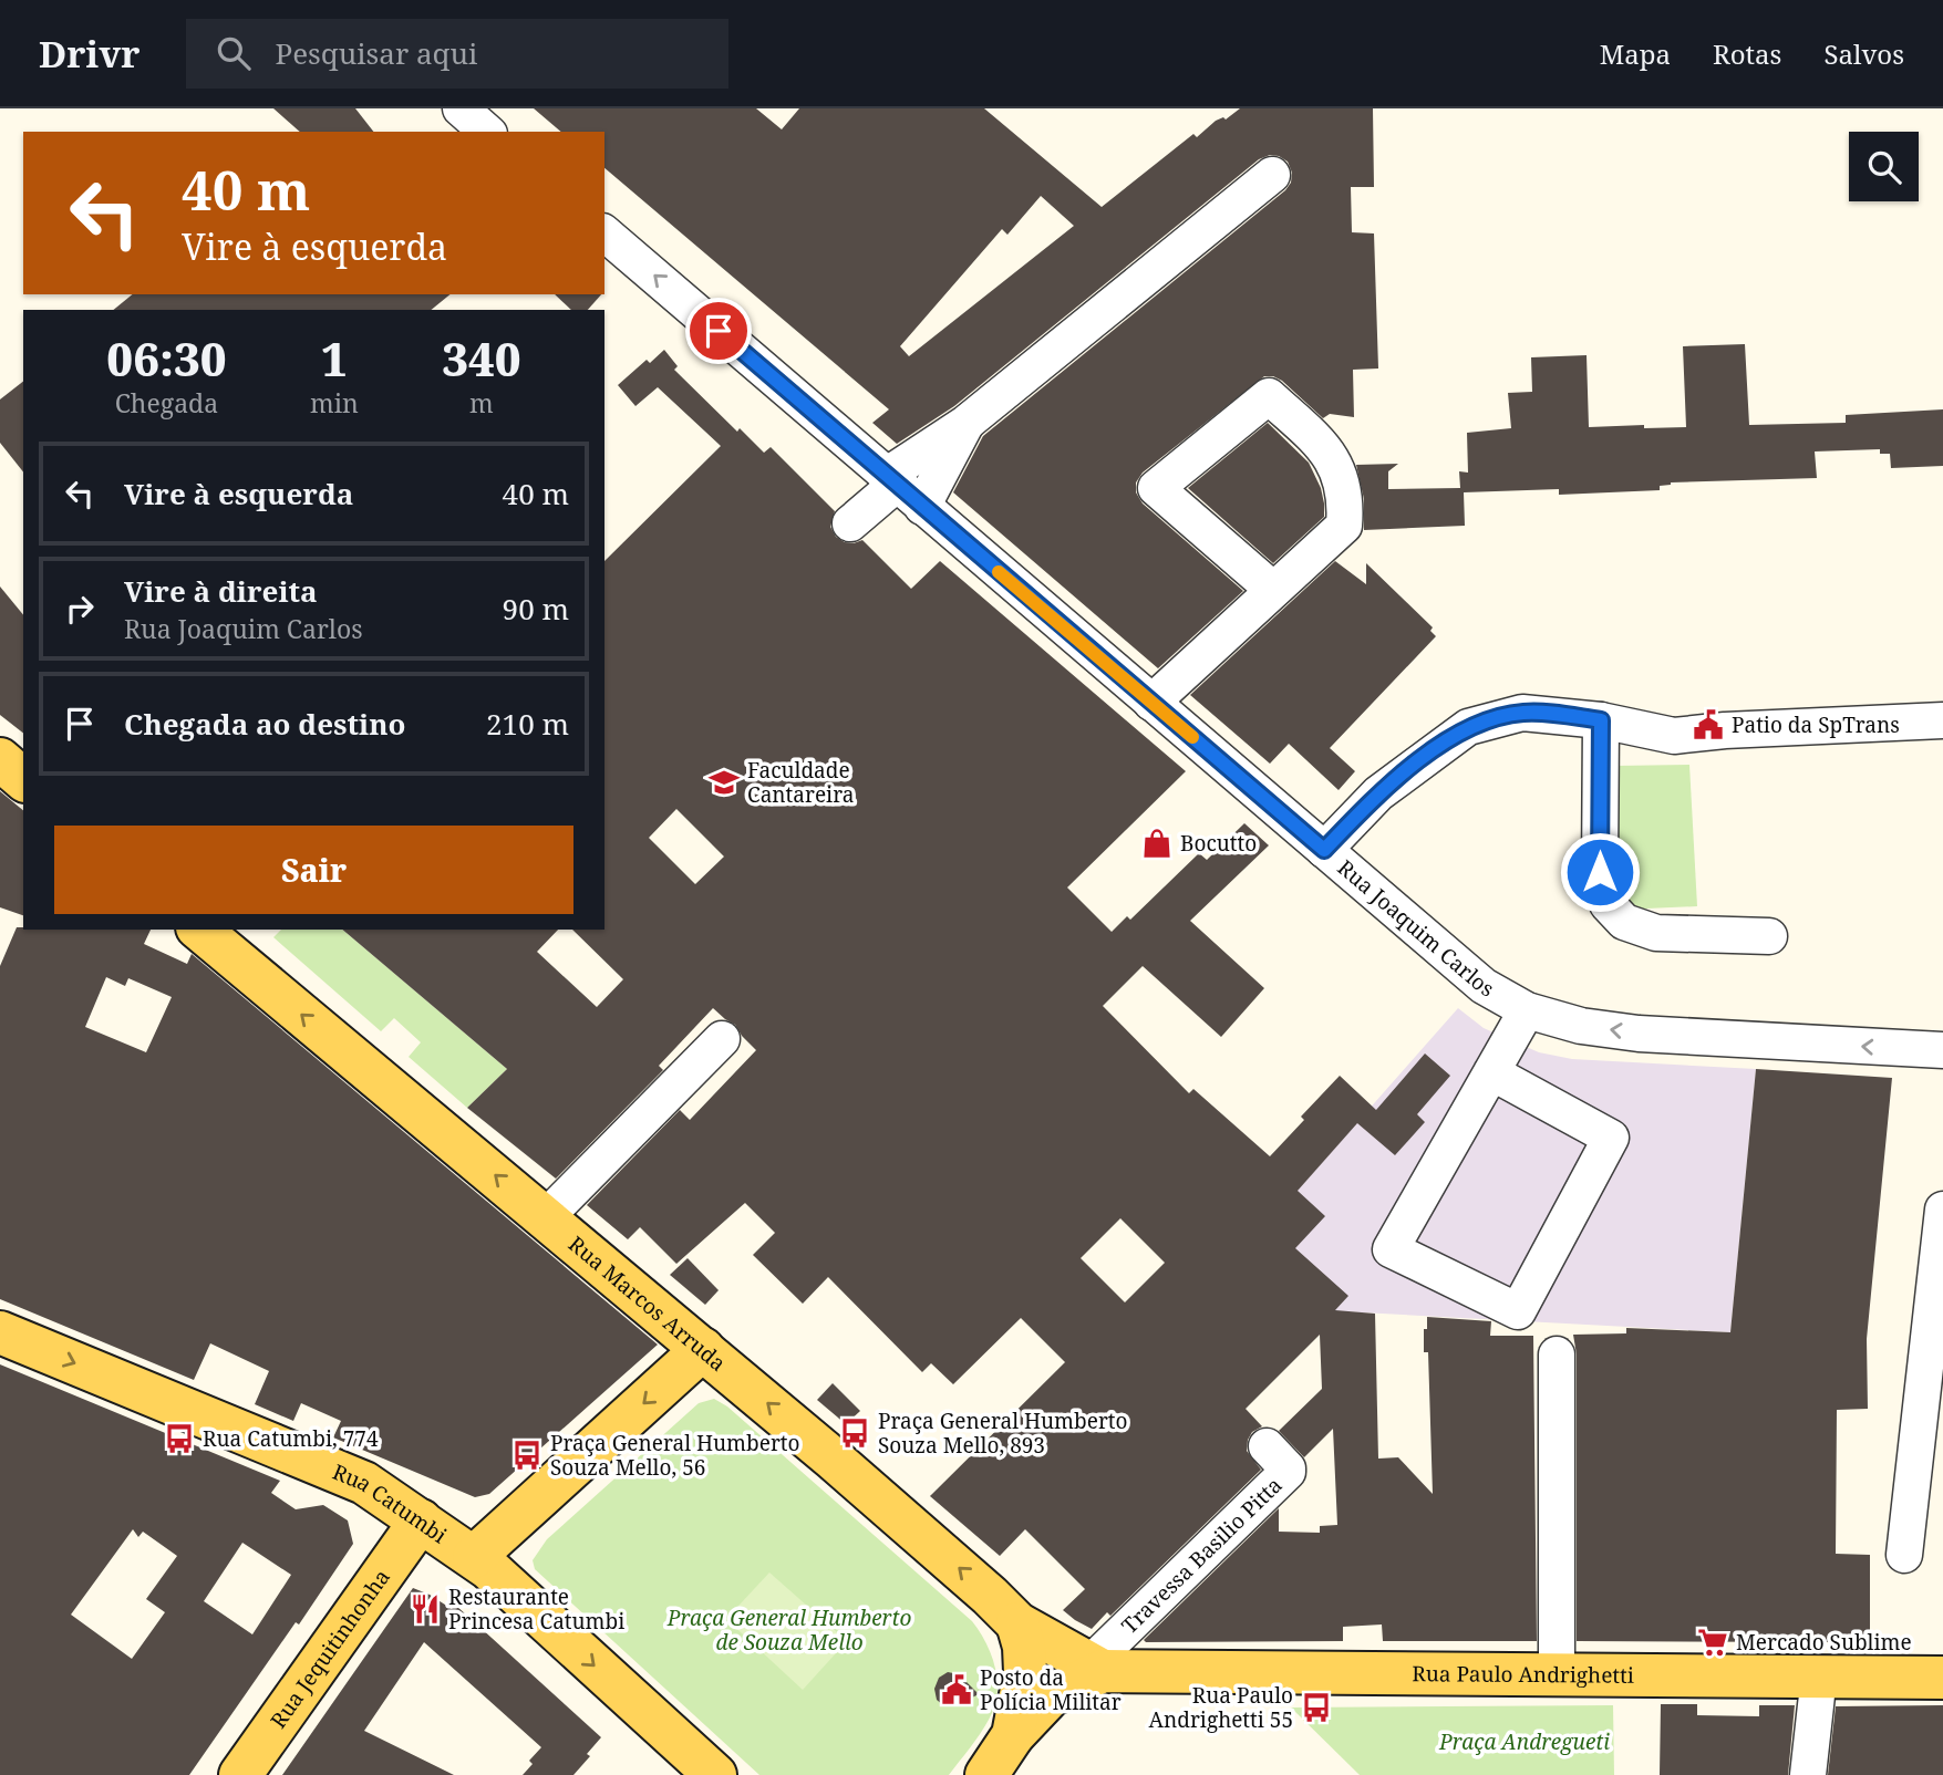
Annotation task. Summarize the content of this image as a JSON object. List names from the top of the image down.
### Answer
{
  "streets": {
    "main road": [
      "Rua Marcos Arruda",
      "Rua Catumbi",
      "Rua Jequitinhonha",
      "Rua Paulo Andrighetti"
    ],
    "street": ["Rua Joaquim Carlos", "Travessa Basilio Pitta"]
  },
  "crossings": [
    ["Rua Marcos Arruda", "Travessa Basilio Pitta"],
    ["Rua Marcos Arruda", "Rua Paulo Andrighetti"],
    ["Rua Catumbi", "Rua Jequitinhonha"],
    ["Travessa Basilio Pitta", "Rua Paulo Andrighetti"]
  ],
  "one_way": ["Rua Joaquim Carlos", "Rua Marcos Arruda", "Rua Catumbi"],
  "parks": ["Praça General Humberto de Souza Mello", "Praça Andregueti"],
  "places": {
    "public building": ["Patio da SpTrans", "Posto da Polícia Militar"],
    "school or university": ["Faculdade Cantareira"],
    "shop": ["Bocutto"],
    "bus stop": [
      "Praça General Humberto Souza Mello, 893",
      "Rua Catumbi, 774",
      "Praça General Humberto Souza Mello, 56",
      "Rua Paulo Andrighetti 55"
    ],
    "restaurant": ["Restaurante Princesa Catumbi"],
    "supermarket": ["Mercado Sublime"]
  },
  "page": {
    "header": "Drivr",
    "search": "Pesquisar aqui",
    "nav": ["Mapa", "Rotas", "Salvos"],
    "turn": ["40 m", "Vire à esquerda"],
    "eta": [
      "06:30",
      "Chegada",
      "1",
      "min",
      "340",
      "m"
    ],
    "list": [
      {
        "name": "Vire à esquerda",
        "value": "40 m"
      },
      {
        "name": "Vire à direita",
        "note": "Rua Joaquim Carlos",
        "value": "90 m"
      },
      {
        "name": "Chegada ao destino",
        "value": "210 m"
      }
    ],
    "buttons": "Sair"
  }
}
